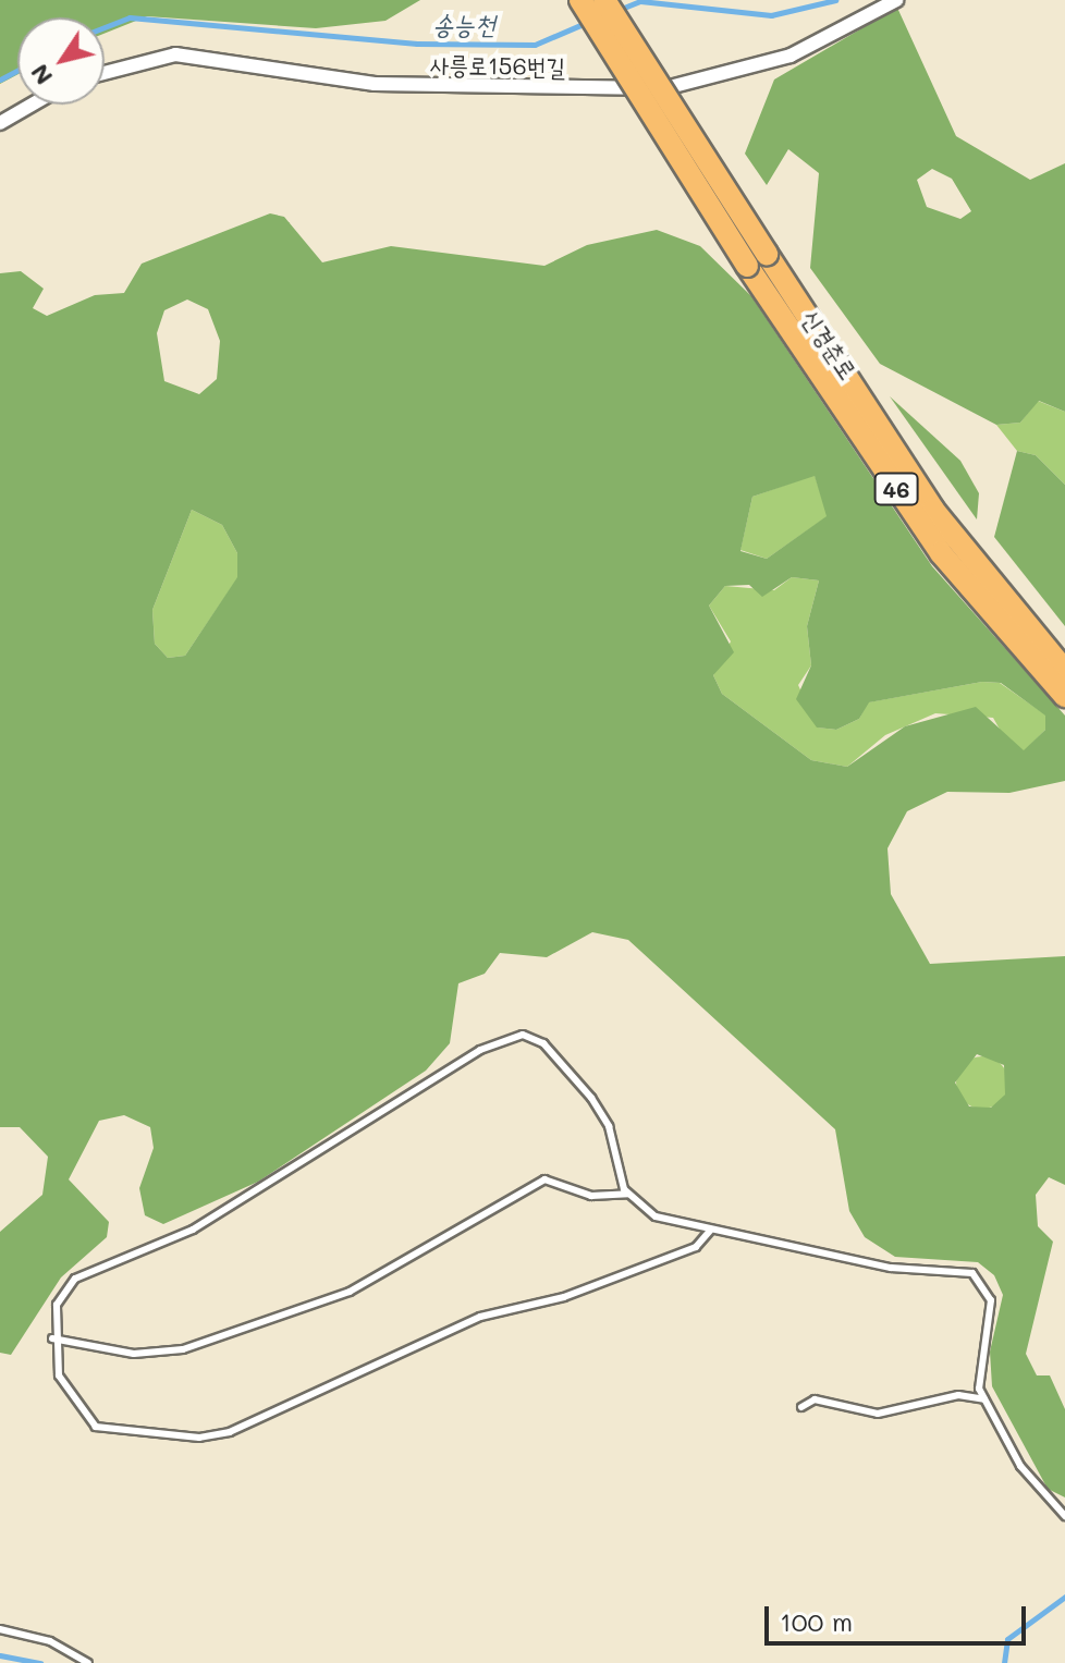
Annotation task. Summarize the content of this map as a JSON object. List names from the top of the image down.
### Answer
{
  "streets": {
    "highway": ["신경춘로", "46"],
    "street": ["사릉로156번길"]
  },
  "water": ["송능천"],
  "scale_bar": "100 m",
  "north": "bottom left"
}
